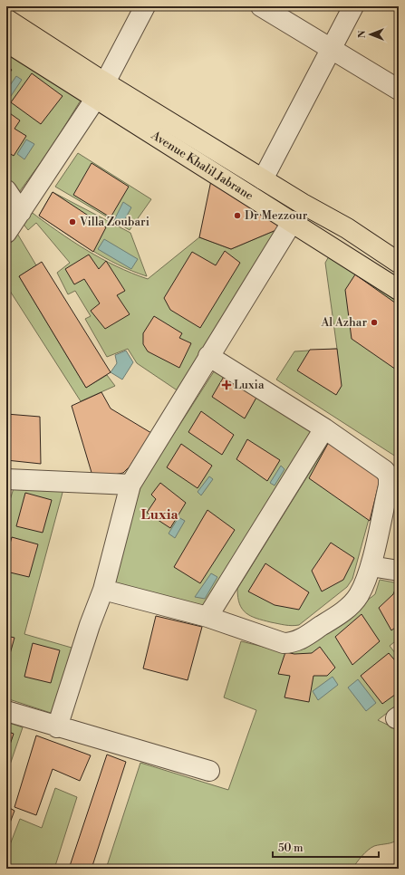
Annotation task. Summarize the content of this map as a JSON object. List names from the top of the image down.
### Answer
{
  "streets": {
    "main road": ["Avenue Khalil Jabrane"]
  },
  "districts": ["Luxia"],
  "places": {
    "other": ["Dr Mezzour", "Villa Zoubari", "Al Azhar"],
    "health": ["Luxia"]
  },
  "scale_bar": "50 m",
  "north": "left"
}
